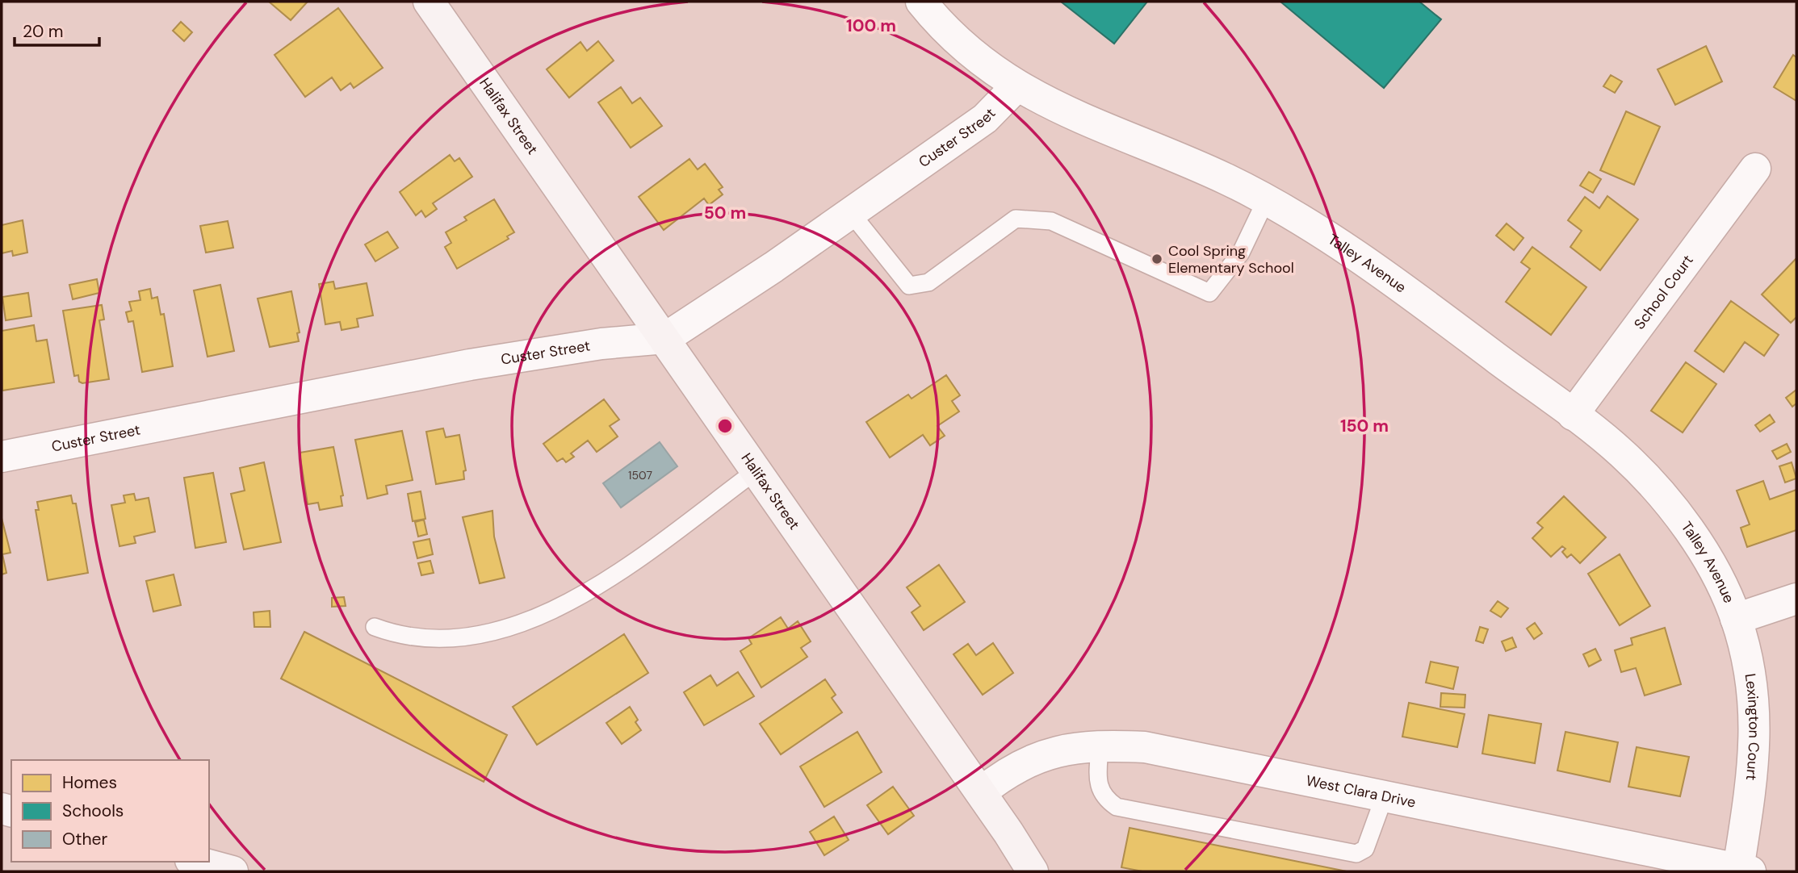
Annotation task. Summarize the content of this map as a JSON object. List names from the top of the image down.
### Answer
{
  "streets": {
    "main road": ["Halifax Street"],
    "street": [
      "Custer Street",
      "Talley Avenue",
      "School Court",
      "Lexington Court",
      "West Clara Drive"
    ]
  },
  "crossings": [
    ["Halifax Street", "Custer Street"],
    ["Halifax Street", "West Clara Drive"],
    ["Custer Street", "Talley Avenue"],
    ["Talley Avenue", "School Court"],
    ["Talley Avenue", "Lexington Court"],
    ["Lexington Court", "West Clara Drive"]
  ],
  "places": ["Cool Spring Elementary School"],
  "house_numbers": ["1507"],
  "legend": ["Homes", "Schools", "Other"],
  "scale_bar": "20 m",
  "rings": ["100 m", "50 m", "150 m"]
}
